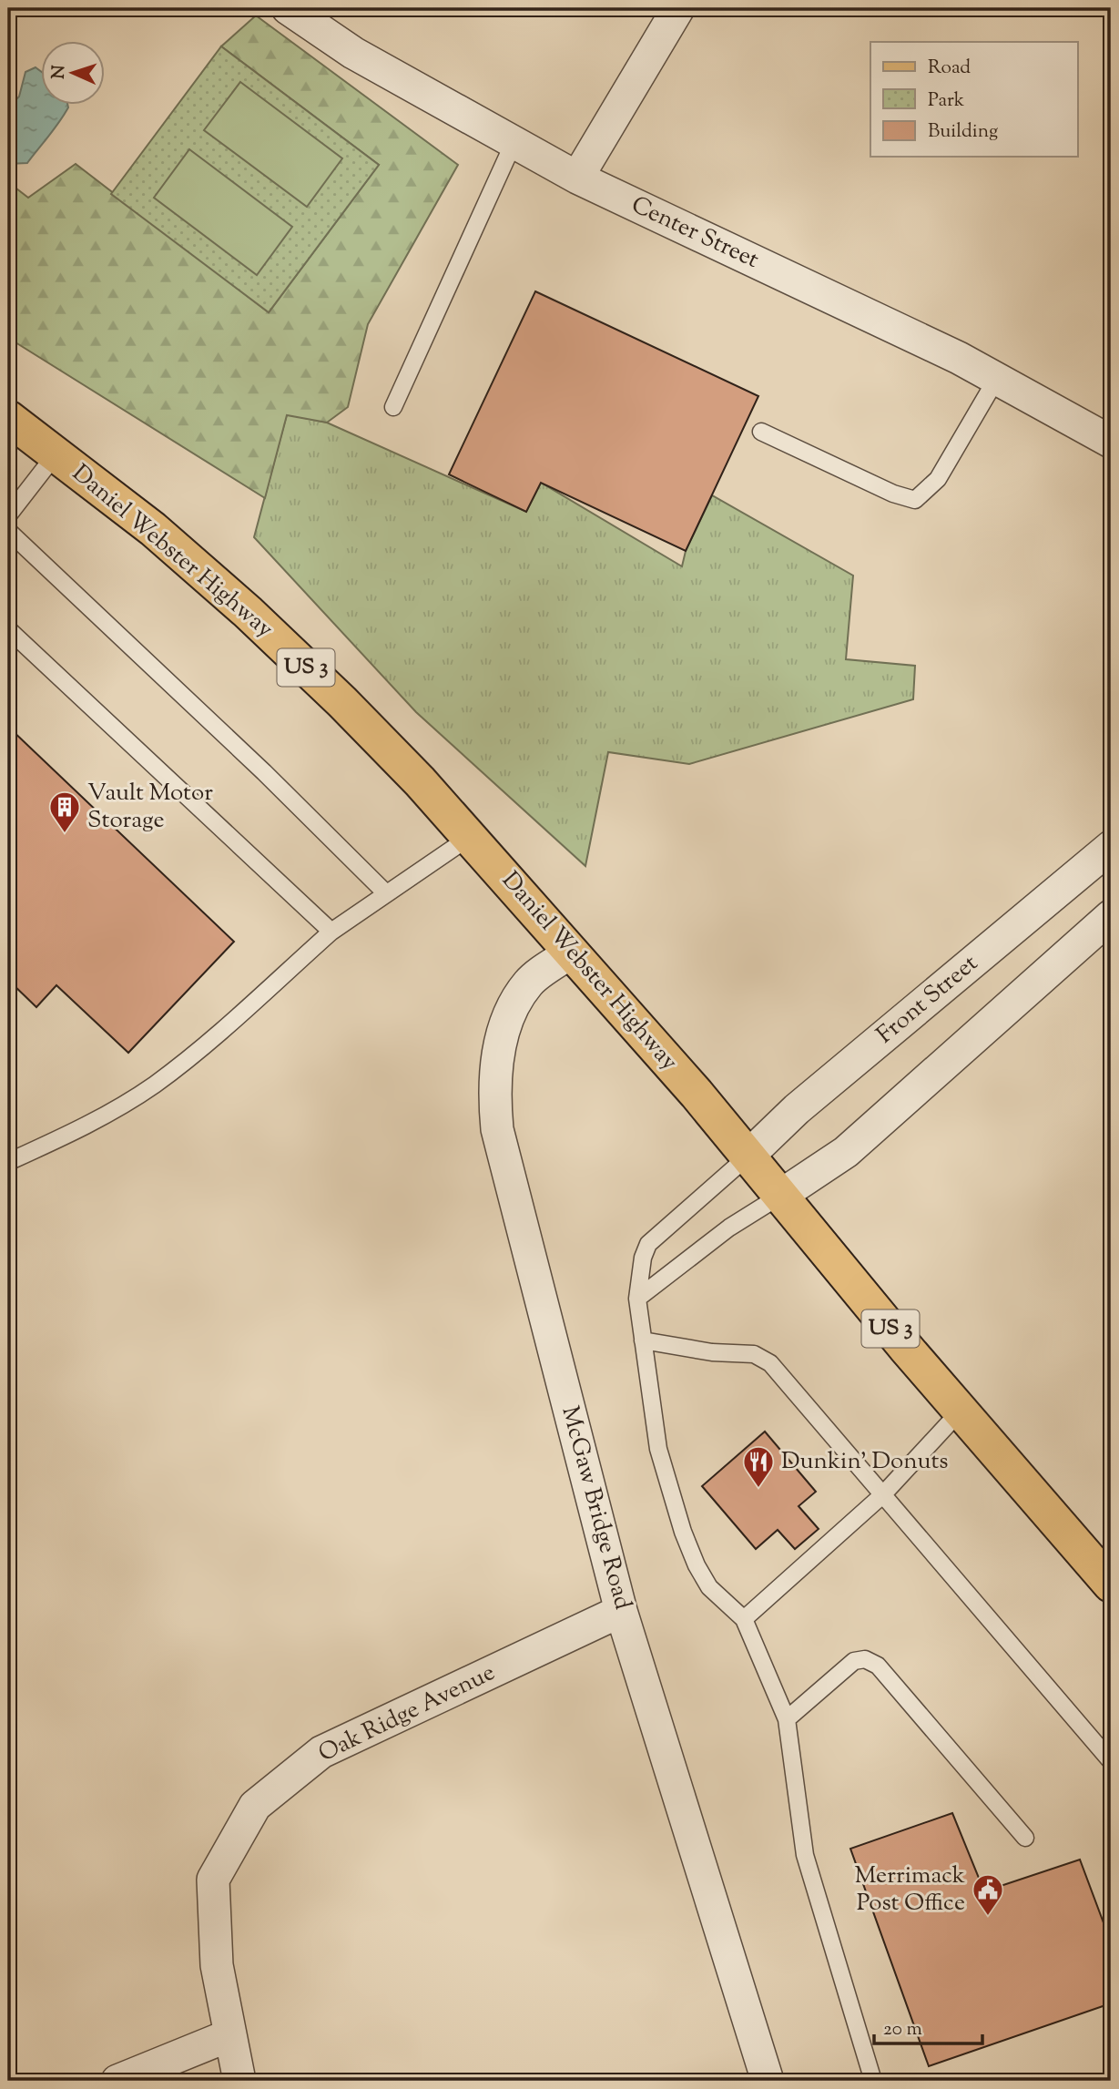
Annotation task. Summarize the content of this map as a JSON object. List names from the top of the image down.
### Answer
{
  "streets": {
    "main road": ["Daniel Webster Highway", "US 3"],
    "street": [
      "Center Street",
      "Front Street",
      "McGaw Bridge Road",
      "Oak Ridge Avenue"
    ]
  },
  "crossings": [
    ["Daniel Webster Highway", "Front Street"],
    ["Daniel Webster Highway", "McGaw Bridge Road"],
    ["McGaw Bridge Road", "Oak Ridge Avenue"]
  ],
  "places": {
    "building": ["Vault Motor Storage"],
    "restaurant": ["Dunkin' Donuts"],
    "public building": ["Merrimack Post Office"]
  },
  "legend": ["Road", "Park", "Building"],
  "scale_bar": "20 m",
  "north": "left"
}
